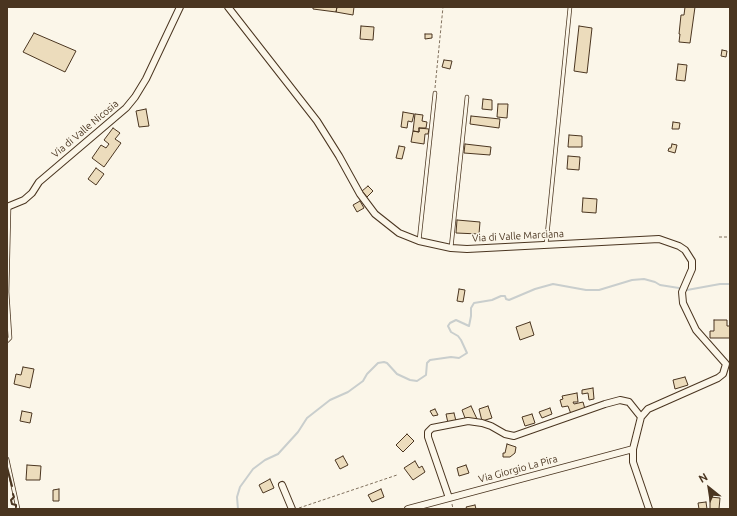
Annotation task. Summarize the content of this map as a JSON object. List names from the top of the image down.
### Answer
{
  "streets": {
    "street": ["Via di Valle Nicosia", "Via di Valle Marciana", "Via Giorgio La Pira"]
  },
  "north": "top left"
}
